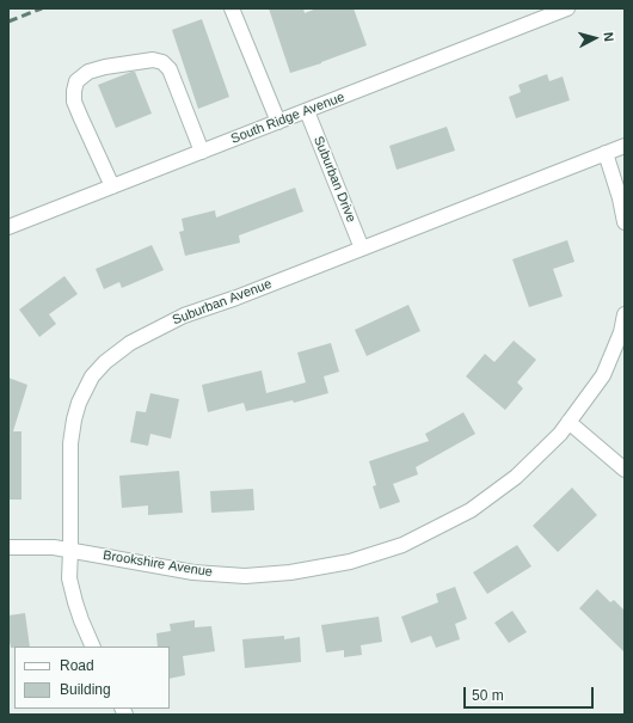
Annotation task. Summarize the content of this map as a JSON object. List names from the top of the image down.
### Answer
{
  "streets": {
    "street": [
      "South Ridge Avenue",
      "Suburban Drive",
      "Suburban Avenue",
      "Brookshire Avenue"
    ]
  },
  "crossings": [
    ["South Ridge Avenue", "Suburban Drive"],
    ["Suburban Drive", "Suburban Avenue"],
    ["Suburban Avenue", "Brookshire Avenue"]
  ],
  "legend": ["Road", "Building"],
  "scale_bar": "50 m",
  "north": "right"
}
